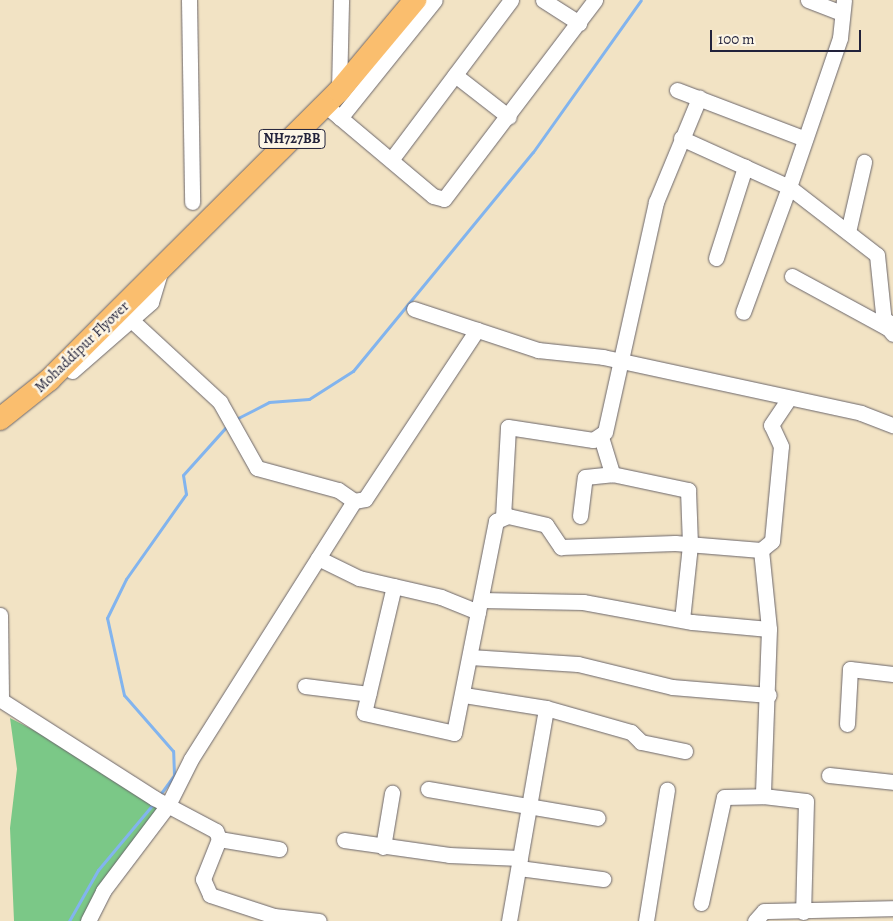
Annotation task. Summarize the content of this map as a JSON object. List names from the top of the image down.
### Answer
{
  "streets": {
    "highway": ["NH727BB", "Mohaddipur Flyover"]
  },
  "crossings": [
    ["NH727BB", "Mohaddipur Flyover"]
  ],
  "scale_bar": "100 m"
}
